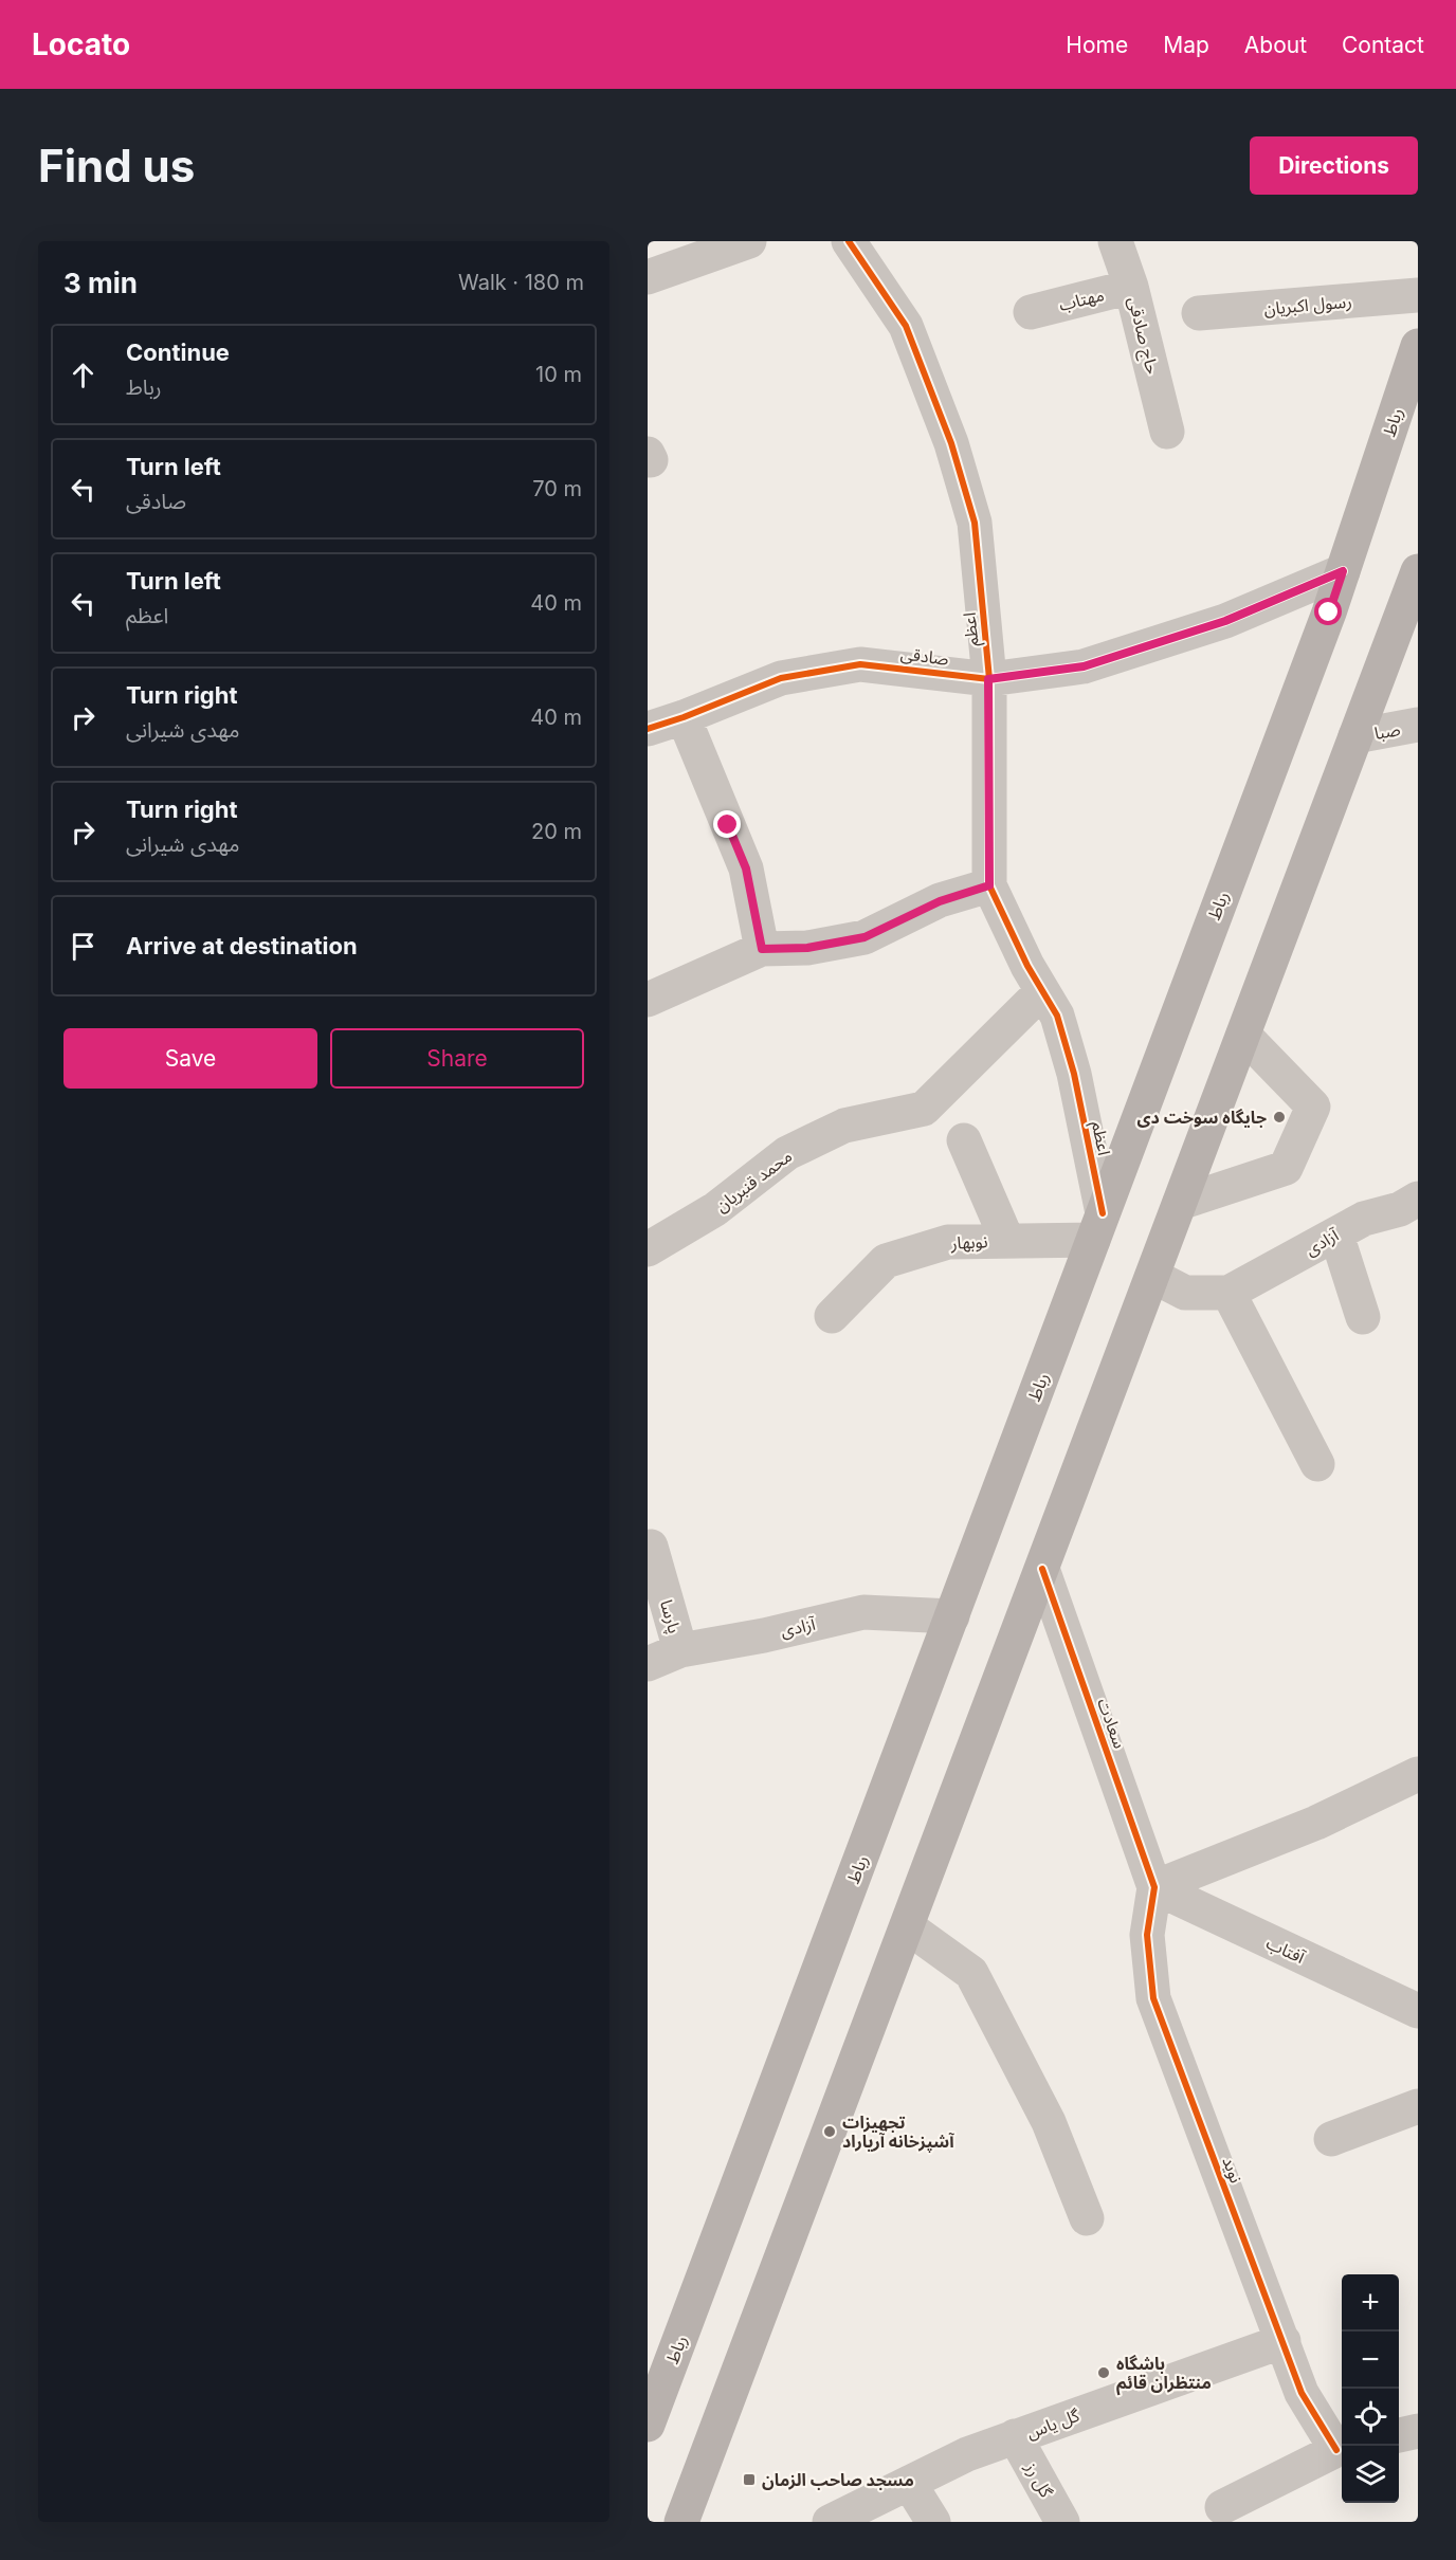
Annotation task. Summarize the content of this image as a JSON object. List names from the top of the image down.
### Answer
{
  "streets": {
    "main road": ["رباط"],
    "street": [
      "مهتاب",
      "رسول اکبریان",
      "حاج صادقی",
      "اعظم",
      "صادقی",
      "صبا",
      "محمد قنبریان",
      "نوبهار",
      "آزادی",
      "پارسا",
      "سعادت",
      "آفتاب",
      "نوید",
      "گل یاس",
      "گل رز"
    ]
  },
  "crossings": [
    ["مهتاب", "حاج صادقی"],
    ["رباط", "اعظم"],
    ["رباط", "صادقی"],
    ["رباط", "نوبهار"],
    ["رباط", "آزادی"],
    ["اعظم", "صادقی"],
    ["اعظم", "محمد قنبریان"],
    ["اعظم", "نوبهار"],
    ["آزادی", "پارسا"],
    ["سعادت", "آفتاب"],
    ["سعادت", "نوید"],
    ["آفتاب", "نوید"],
    ["نوید", "گل یاس"],
    ["گل یاس", "گل رز"]
  ],
  "places": {
    "other": ["جایگاه سوخت دی", "تجهیزات آشپزخانه آریاراد", "باشگاه منتظران قائم"],
    "transit": ["مسجد صاحب الزمان"]
  },
  "page": {
    "header": "Locato",
    "nav": [
      "Home",
      "Map",
      "About",
      "Contact"
    ],
    "buttons": [
      "Directions",
      ["Save", "Share"]
    ],
    "title": "Find us",
    "heading": ["3 min", "Walk · 180 m"],
    "list": [
      ["Continue", "رباط", "10 m"],
      ["Turn left", "صادقی", "70 m"],
      ["Turn left", "اعظم", "40 m"],
      ["Turn right", "مهدی شیرانی", "40 m"],
      ["Turn right", "مهدی شیرانی", "20 m"],
      "Arrive at destination"
    ],
    "map_buttons": ["+", "−"]
  }
}
